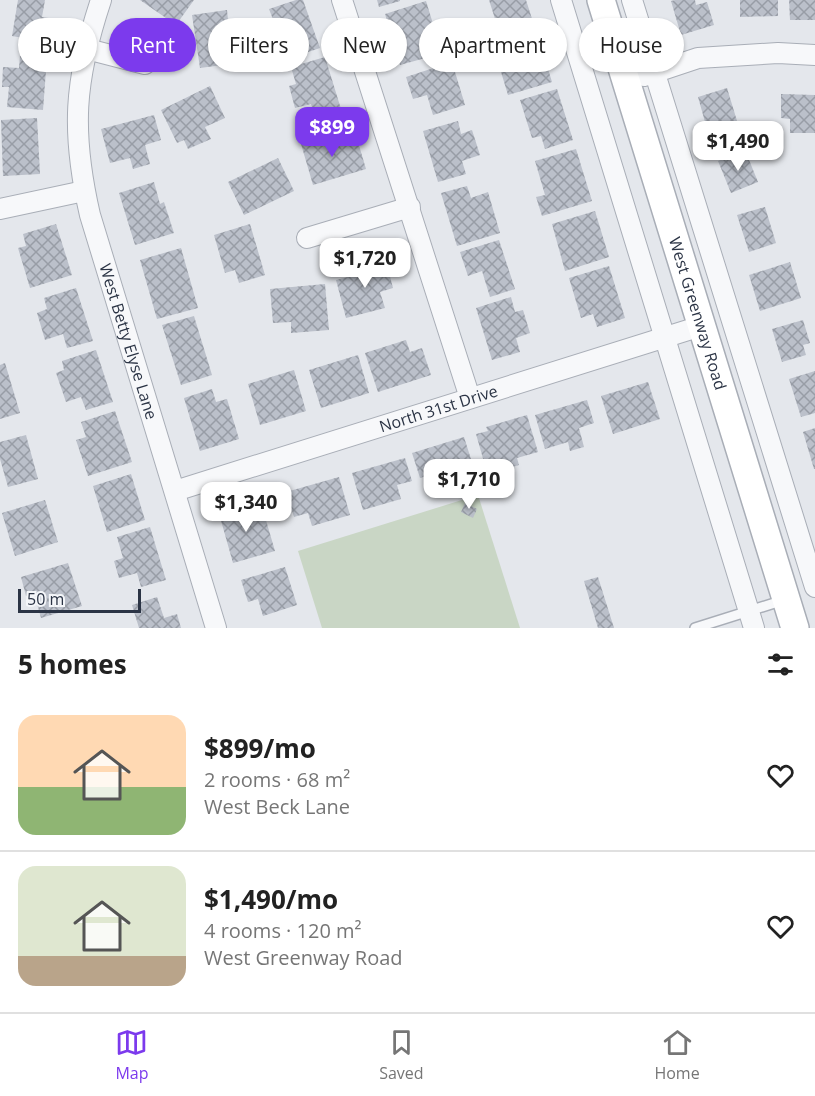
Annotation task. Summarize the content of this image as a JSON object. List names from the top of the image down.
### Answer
{
  "streets": {
    "main road": ["West Greenway Road"],
    "street": ["West Betty Elyse Lane", "North 31st Drive"]
  },
  "crossings": [
    ["West Greenway Road", "North 31st Drive"],
    ["West Betty Elyse Lane", "North 31st Drive"]
  ],
  "scale_bar": "50 m",
  "page": {
    "chip": [
      "Buy",
      "Rent",
      "Filters",
      "New",
      "Apartment",
      "House"
    ],
    "price": [
      "$899",
      "$1,490",
      "$1,720",
      "$1,710",
      "$1,340"
    ],
    "scale": "50 m",
    "heading": "5 homes",
    "list": [
      {
        "name": "$899/mo",
        "note": "2 rooms · 68 m² · West Beck Lane"
      },
      {
        "name": "$1,490/mo",
        "note": "4 rooms · 120 m² · West Greenway Road"
      }
    ],
    "tabs": ["Map", "Saved", "Home"]
  }
}
